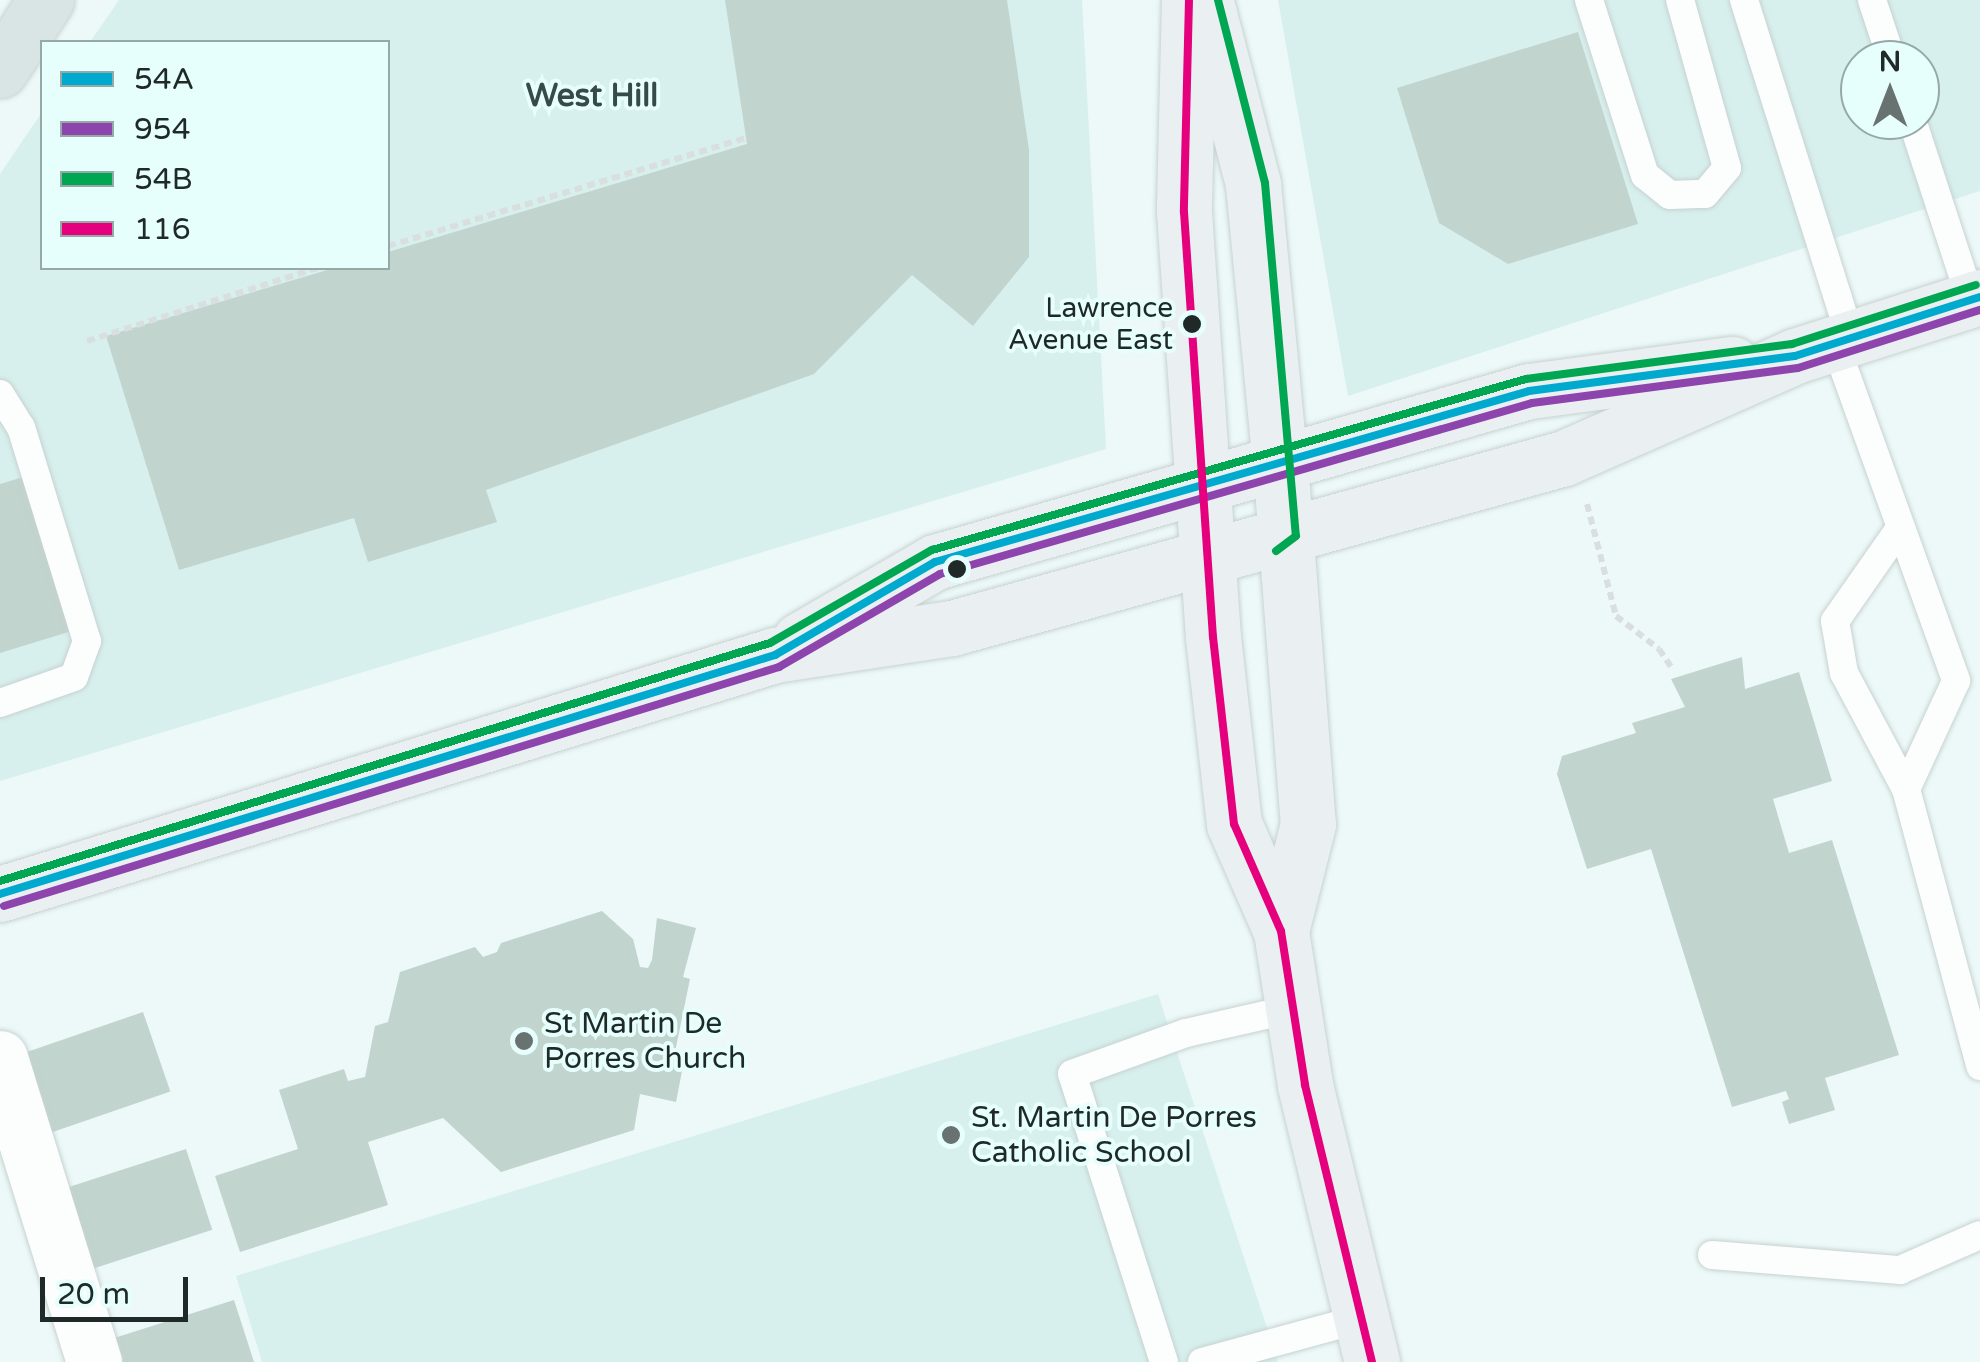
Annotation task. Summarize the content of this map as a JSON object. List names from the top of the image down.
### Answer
{
  "districts": ["West Hill"],
  "places": ["Lawrence Avenue East", "St Martin De Porres Church", "St. Martin De Porres Catholic School"],
  "lines": [
    "transit line 54B",
    "transit line 116",
    "transit line 54A",
    "transit line 954"
  ],
  "legend": [
    "54A",
    "954",
    "54B",
    "116"
  ],
  "scale_bar": "20 m",
  "north": "top"
}
